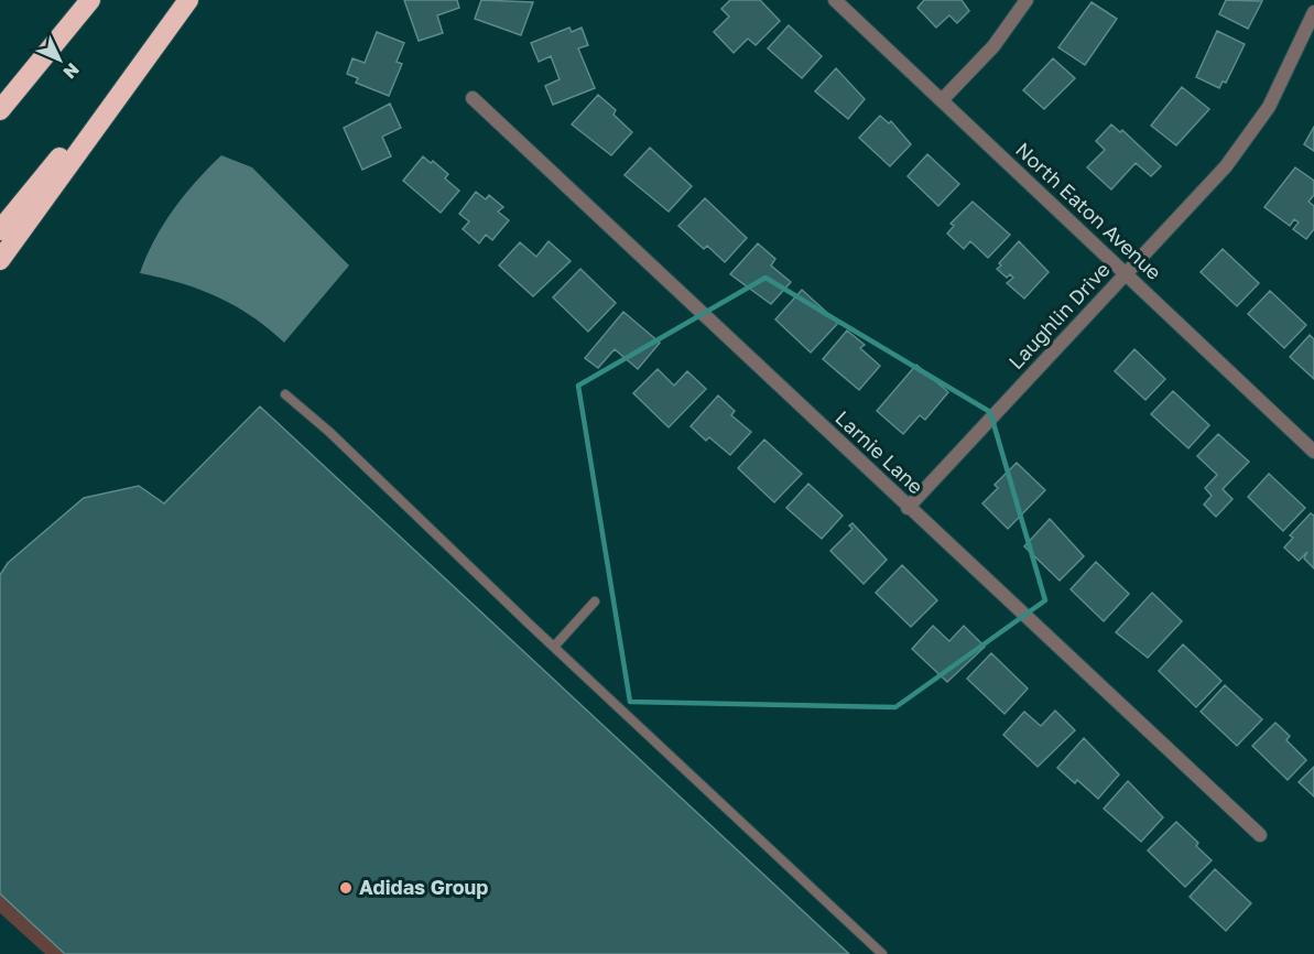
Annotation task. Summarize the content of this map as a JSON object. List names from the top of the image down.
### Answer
{
  "streets": {
    "street": ["North Eaton Avenue", "Laughlin Drive", "Larnie Lane"]
  },
  "crossings": [
    ["North Eaton Avenue", "Laughlin Drive"],
    ["Laughlin Drive", "Larnie Lane"]
  ],
  "places": ["Adidas Group"],
  "north": "bottom right"
}
